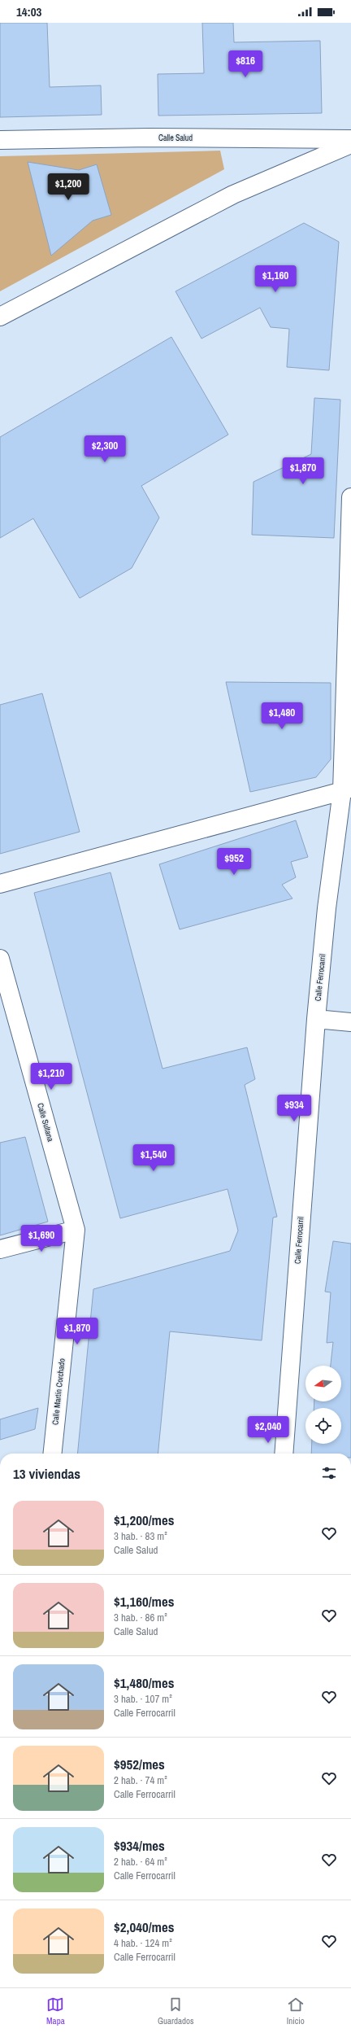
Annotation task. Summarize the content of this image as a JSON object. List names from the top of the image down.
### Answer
{
  "streets": {
    "main road": [
      "Calle Salud",
      "Calle Ferrocarril",
      "Calle Sultana",
      "Calle Martín Corchado"
    ]
  },
  "crossings": [
    ["Calle Sultana", "Calle Martín Corchado"]
  ],
  "north": "left",
  "page": {
    "status": "14:03",
    "price": [
      "$816",
      "$1,200",
      "$1,160",
      "$2,300",
      "$1,870",
      "$1,480",
      "$952",
      "$1,210",
      "$934",
      "$1,540",
      "$1,690",
      "$1,870",
      "$2,040"
    ],
    "heading": "13 viviendas",
    "list": [
      {
        "name": "$1,200/mes",
        "note": "3 hab. · 83 m² · Calle Salud"
      },
      {
        "name": "$1,160/mes",
        "note": "3 hab. · 86 m² · Calle Salud"
      },
      {
        "name": "$1,480/mes",
        "note": "3 hab. · 107 m² · Calle Ferrocarril"
      },
      {
        "name": "$952/mes",
        "note": "2 hab. · 74 m² · Calle Ferrocarril"
      },
      {
        "name": "$934/mes",
        "note": "2 hab. · 64 m² · Calle Ferrocarril"
      },
      {
        "name": "$2,040/mes",
        "note": "4 hab. · 124 m² · Calle Ferrocarril"
      }
    ],
    "tabs": ["Mapa", "Guardados", "Inicio"]
  }
}
